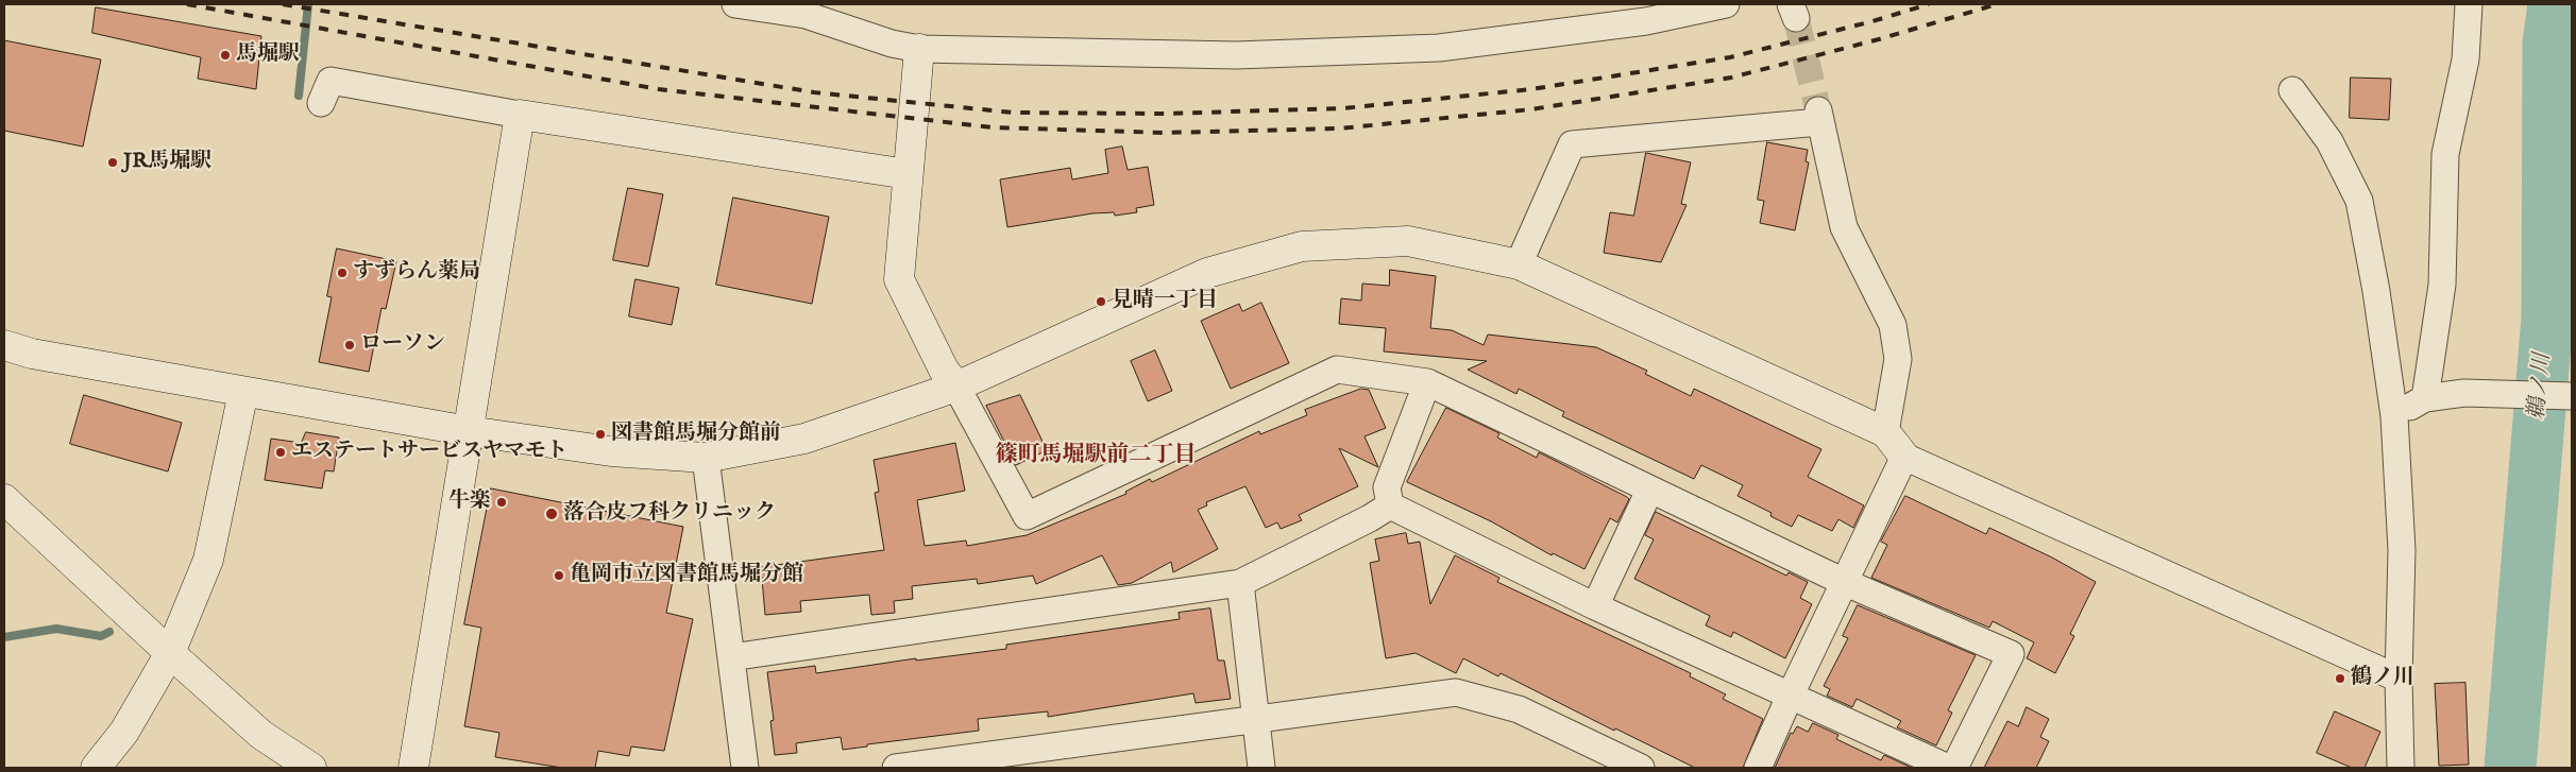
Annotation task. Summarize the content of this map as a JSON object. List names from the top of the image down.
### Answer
{
  "districts": ["篠町馬堀駅前二丁目"],
  "water": ["鵜ノ川"],
  "places": [
    "馬堀駅",
    "JR馬堀駅",
    "すずらん薬局",
    "見晴一丁目",
    "ローソン",
    "図書館馬堀分館前",
    "エステートサービスヤマモト",
    "牛楽",
    "落合皮フ科クリニック",
    "亀岡市立図書館馬堀分館",
    "鶴ノ川"
  ]
}
